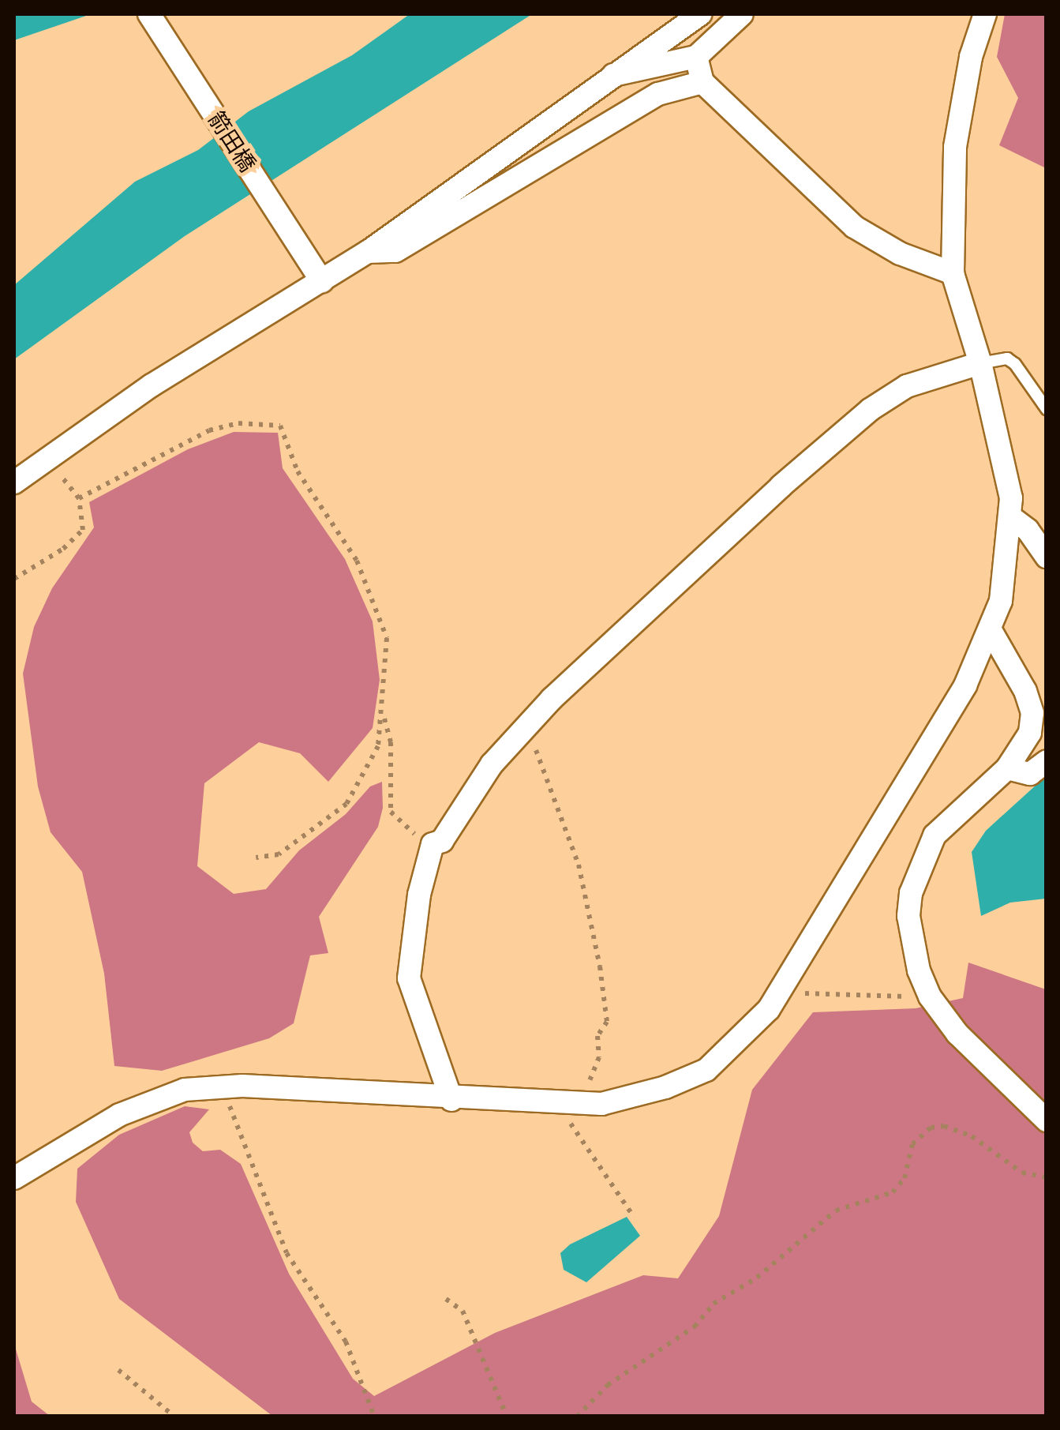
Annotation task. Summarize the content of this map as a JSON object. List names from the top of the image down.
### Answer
{
  "streets": {
    "street": ["箭田橋"]
  }
}
